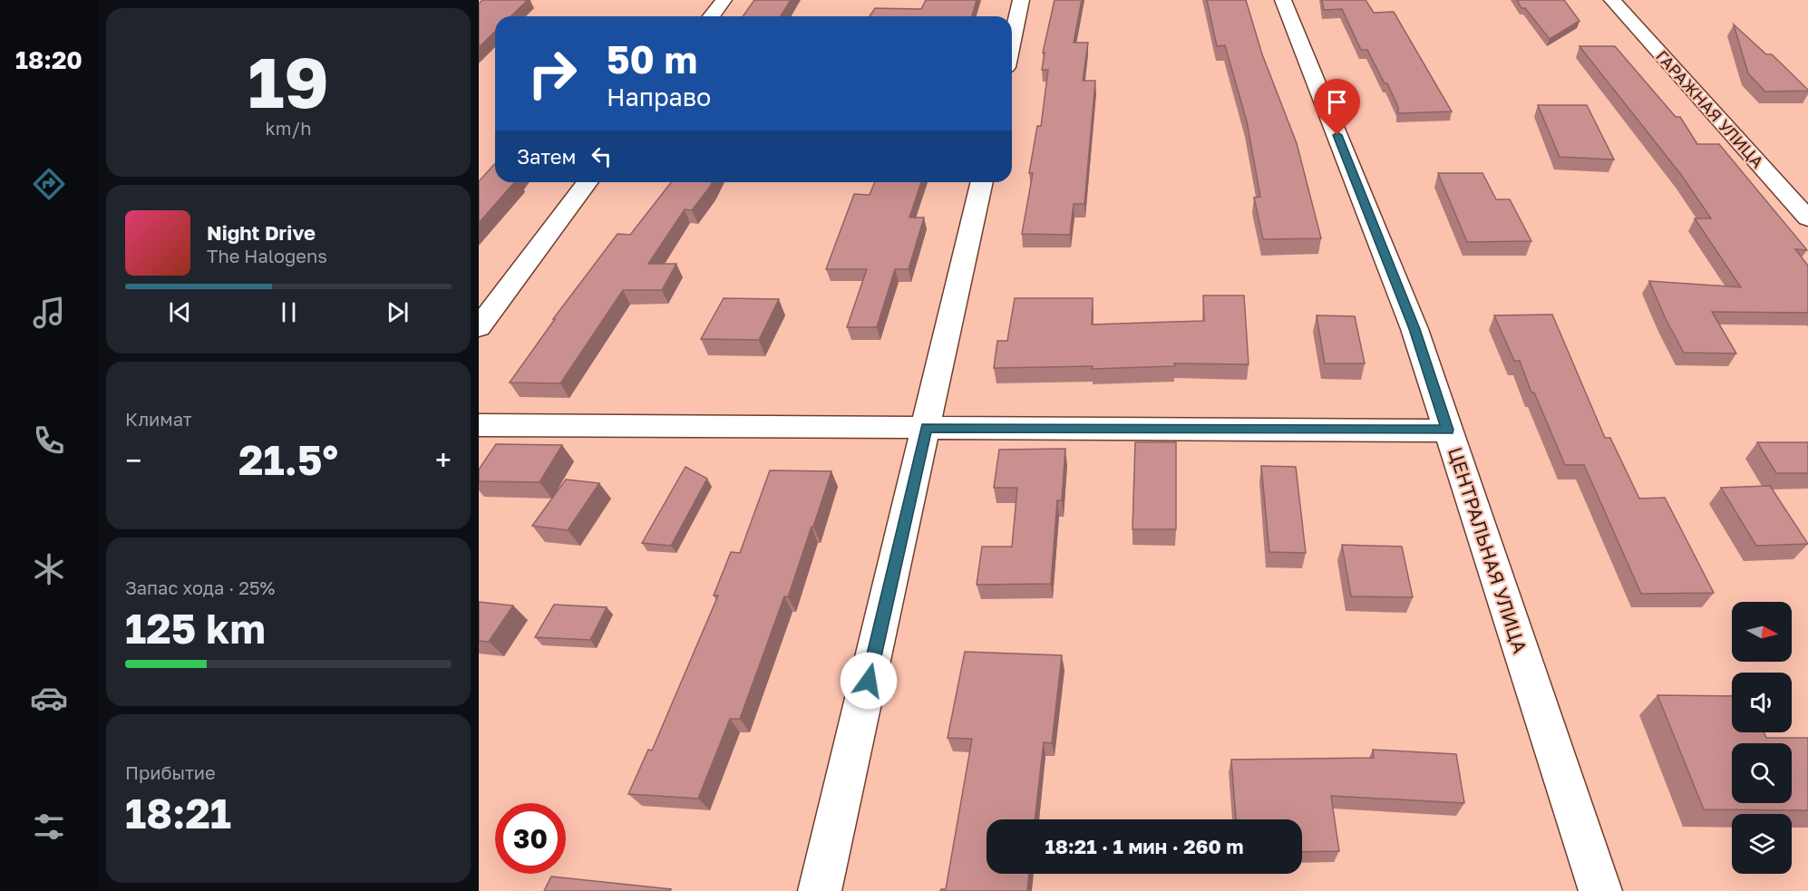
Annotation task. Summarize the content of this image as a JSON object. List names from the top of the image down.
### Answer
{
  "streets": {
    "street": ["ГАРАЖНАЯ УЛИЦА", "ЦЕНТРАЛЬНАЯ УЛИЦА"]
  },
  "north": "right",
  "page": {
    "tabs": "18:20",
    "tile": [
      ["19", "km/h"],
      "Климат",
      ["Запас хода · 25%", "125 km"],
      ["Прибытие", "18:21"]
    ],
    "turn": ["50 m", "Направо"],
    "then": "Затем",
    "song": ["Night Drive", "The Halogens"],
    "heat": ["−", "21.5°", "+"],
    "limit": "30",
    "trip": "18:21 · 1 мин · 260 m"
  }
}
